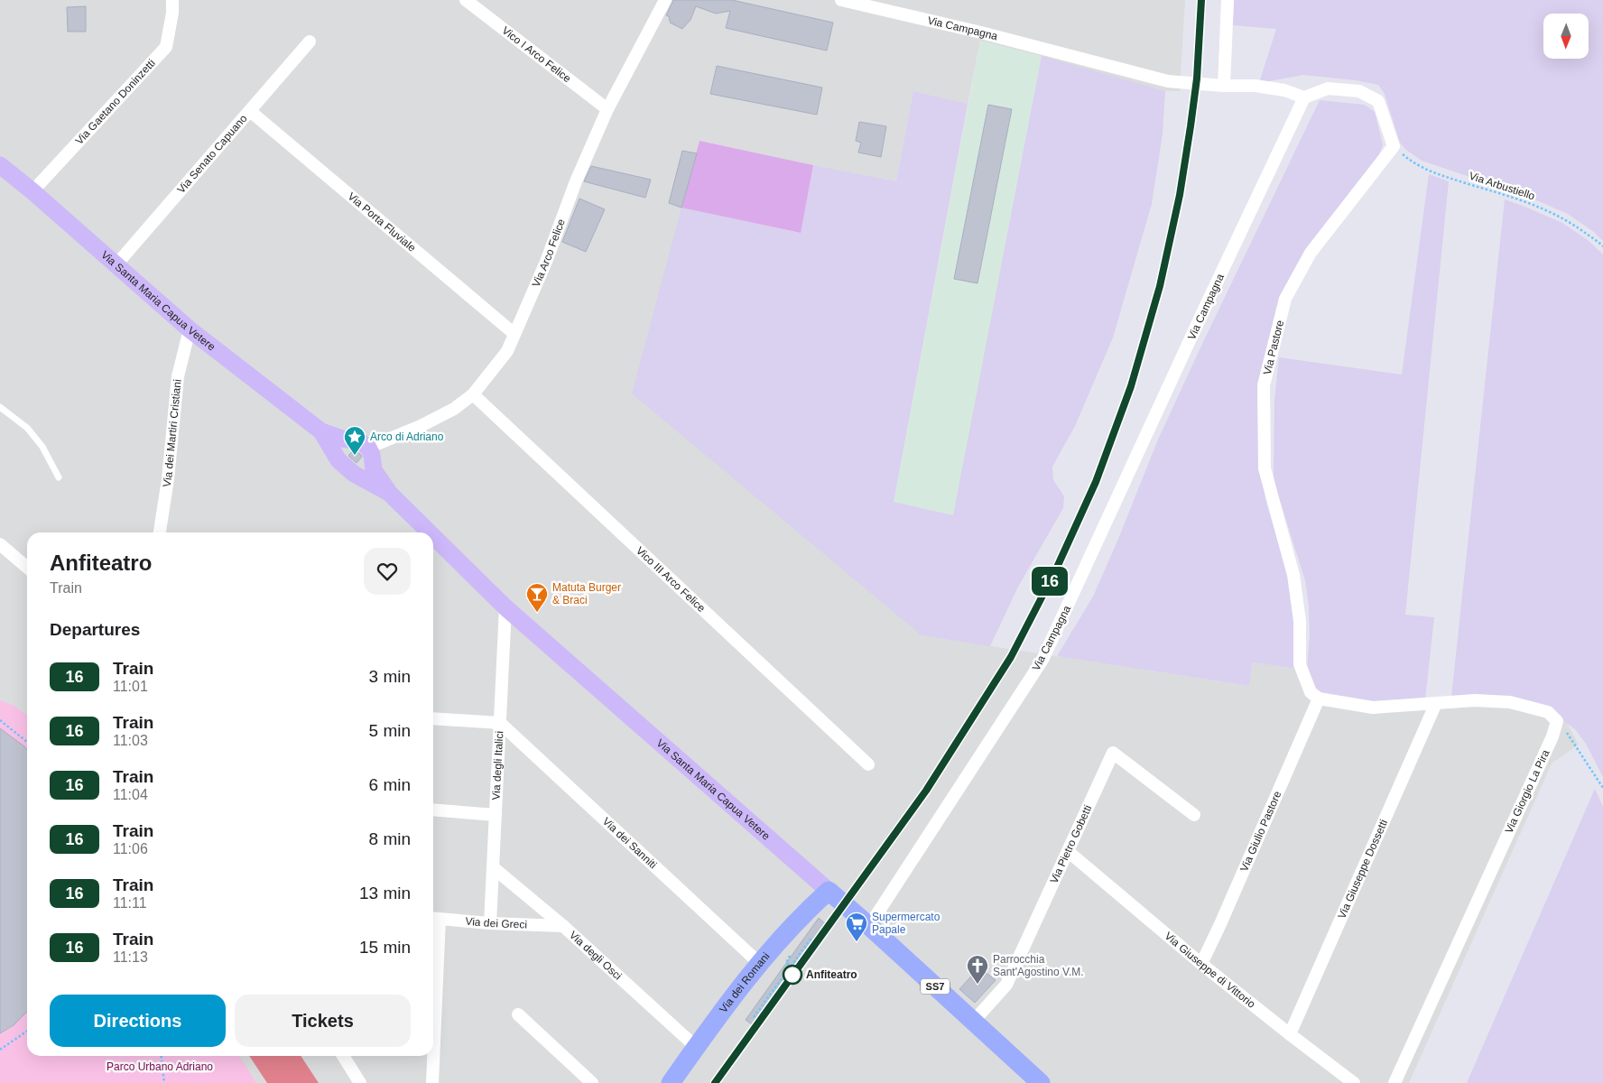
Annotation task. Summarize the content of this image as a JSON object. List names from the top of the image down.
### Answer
{
  "streets": {
    "main road": ["Via Santa Maria Capua Vetere", "Via dei Romani", "SS7"],
    "street": [
      "Via Campagna",
      "Vico I Arco Felice",
      "Via Gaetano Doninzetti",
      "Via Senato Capuano",
      "Via Porta Fluviale",
      "Via Arco Felice",
      "Via Pastore",
      "Via dei Martiri Cristiani",
      "Vico III Arco Felice",
      "Via degli Italici",
      "Via Giorgio La Pira",
      "Via Giulio Pastore",
      "Via dei Sanniti",
      "Via Pietro Gobetti",
      "Via Giuseppe Dossetti",
      "Via dei Greci",
      "Via degli Osci",
      "Via Giuseppe di Vittorio"
    ],
    "path": ["Via Arbustiello"]
  },
  "crossings": [
    ["Via Campagna", "Via Santa Maria Capua Vetere"],
    ["Vico I Arco Felice", "Via Arco Felice"],
    ["Via Gaetano Doninzetti", "Via Santa Maria Capua Vetere"],
    ["Via Senato Capuano", "Via Porta Fluviale"],
    ["Via Senato Capuano", "Via Santa Maria Capua Vetere"],
    ["Via Arbustiello", "Via Pastore"],
    ["Via Porta Fluviale", "Via Arco Felice"],
    ["Via Arco Felice", "Vico III Arco Felice"],
    ["Via Arco Felice", "SS7"],
    ["Via Santa Maria Capua Vetere", "Via dei Martiri Cristiani"],
    ["Via Santa Maria Capua Vetere", "Via degli Italici"],
    ["Via Santa Maria Capua Vetere", "Via Pietro Gobetti"],
    ["Via Santa Maria Capua Vetere", "Via dei Romani"],
    ["Via Santa Maria Capua Vetere", "SS7"],
    ["Via Pastore", "Via Giulio Pastore"],
    ["Via degli Italici", "Via dei Sanniti"],
    ["Via degli Italici", "Via dei Greci"],
    ["Via degli Italici", "Via degli Osci"],
    ["Via Giulio Pastore", "Via Giuseppe di Vittorio"],
    ["Via dei Sanniti", "Via dei Romani"],
    ["Via Pietro Gobetti", "Via Giuseppe di Vittorio"],
    ["Via Giuseppe Dossetti", "Via Giuseppe di Vittorio"],
    ["Via dei Greci", "Via degli Osci"],
    ["Via degli Osci", "Via dei Romani"]
  ],
  "parks": ["Parco Urbano Adriano"],
  "places": {
    "place": ["Arco di Adriano"],
    "bar": ["Matuta Burger & Braci"],
    "supermarket": ["Supermercato Papale"],
    "other": ["Anfiteatro"],
    "church": ["Parrocchia Sant'Agostino V.M."]
  },
  "north": "bottom",
  "page": {
    "on_map": "16",
    "heading": [
      ["Anfiteatro", "Train"],
      "Departures"
    ],
    "list": [
      {
        "mark": "16",
        "name": "Train",
        "note": "11:01",
        "value": "3 min"
      },
      {
        "mark": "16",
        "name": "Train",
        "note": "11:03",
        "value": "5 min"
      },
      {
        "mark": "16",
        "name": "Train",
        "note": "11:04",
        "value": "6 min"
      },
      {
        "mark": "16",
        "name": "Train",
        "note": "11:06",
        "value": "8 min"
      },
      {
        "mark": "16",
        "name": "Train",
        "note": "11:11",
        "value": "13 min"
      },
      {
        "mark": "16",
        "name": "Train",
        "note": "11:13",
        "value": "15 min"
      }
    ],
    "buttons": ["Directions", "Tickets"]
  }
}
